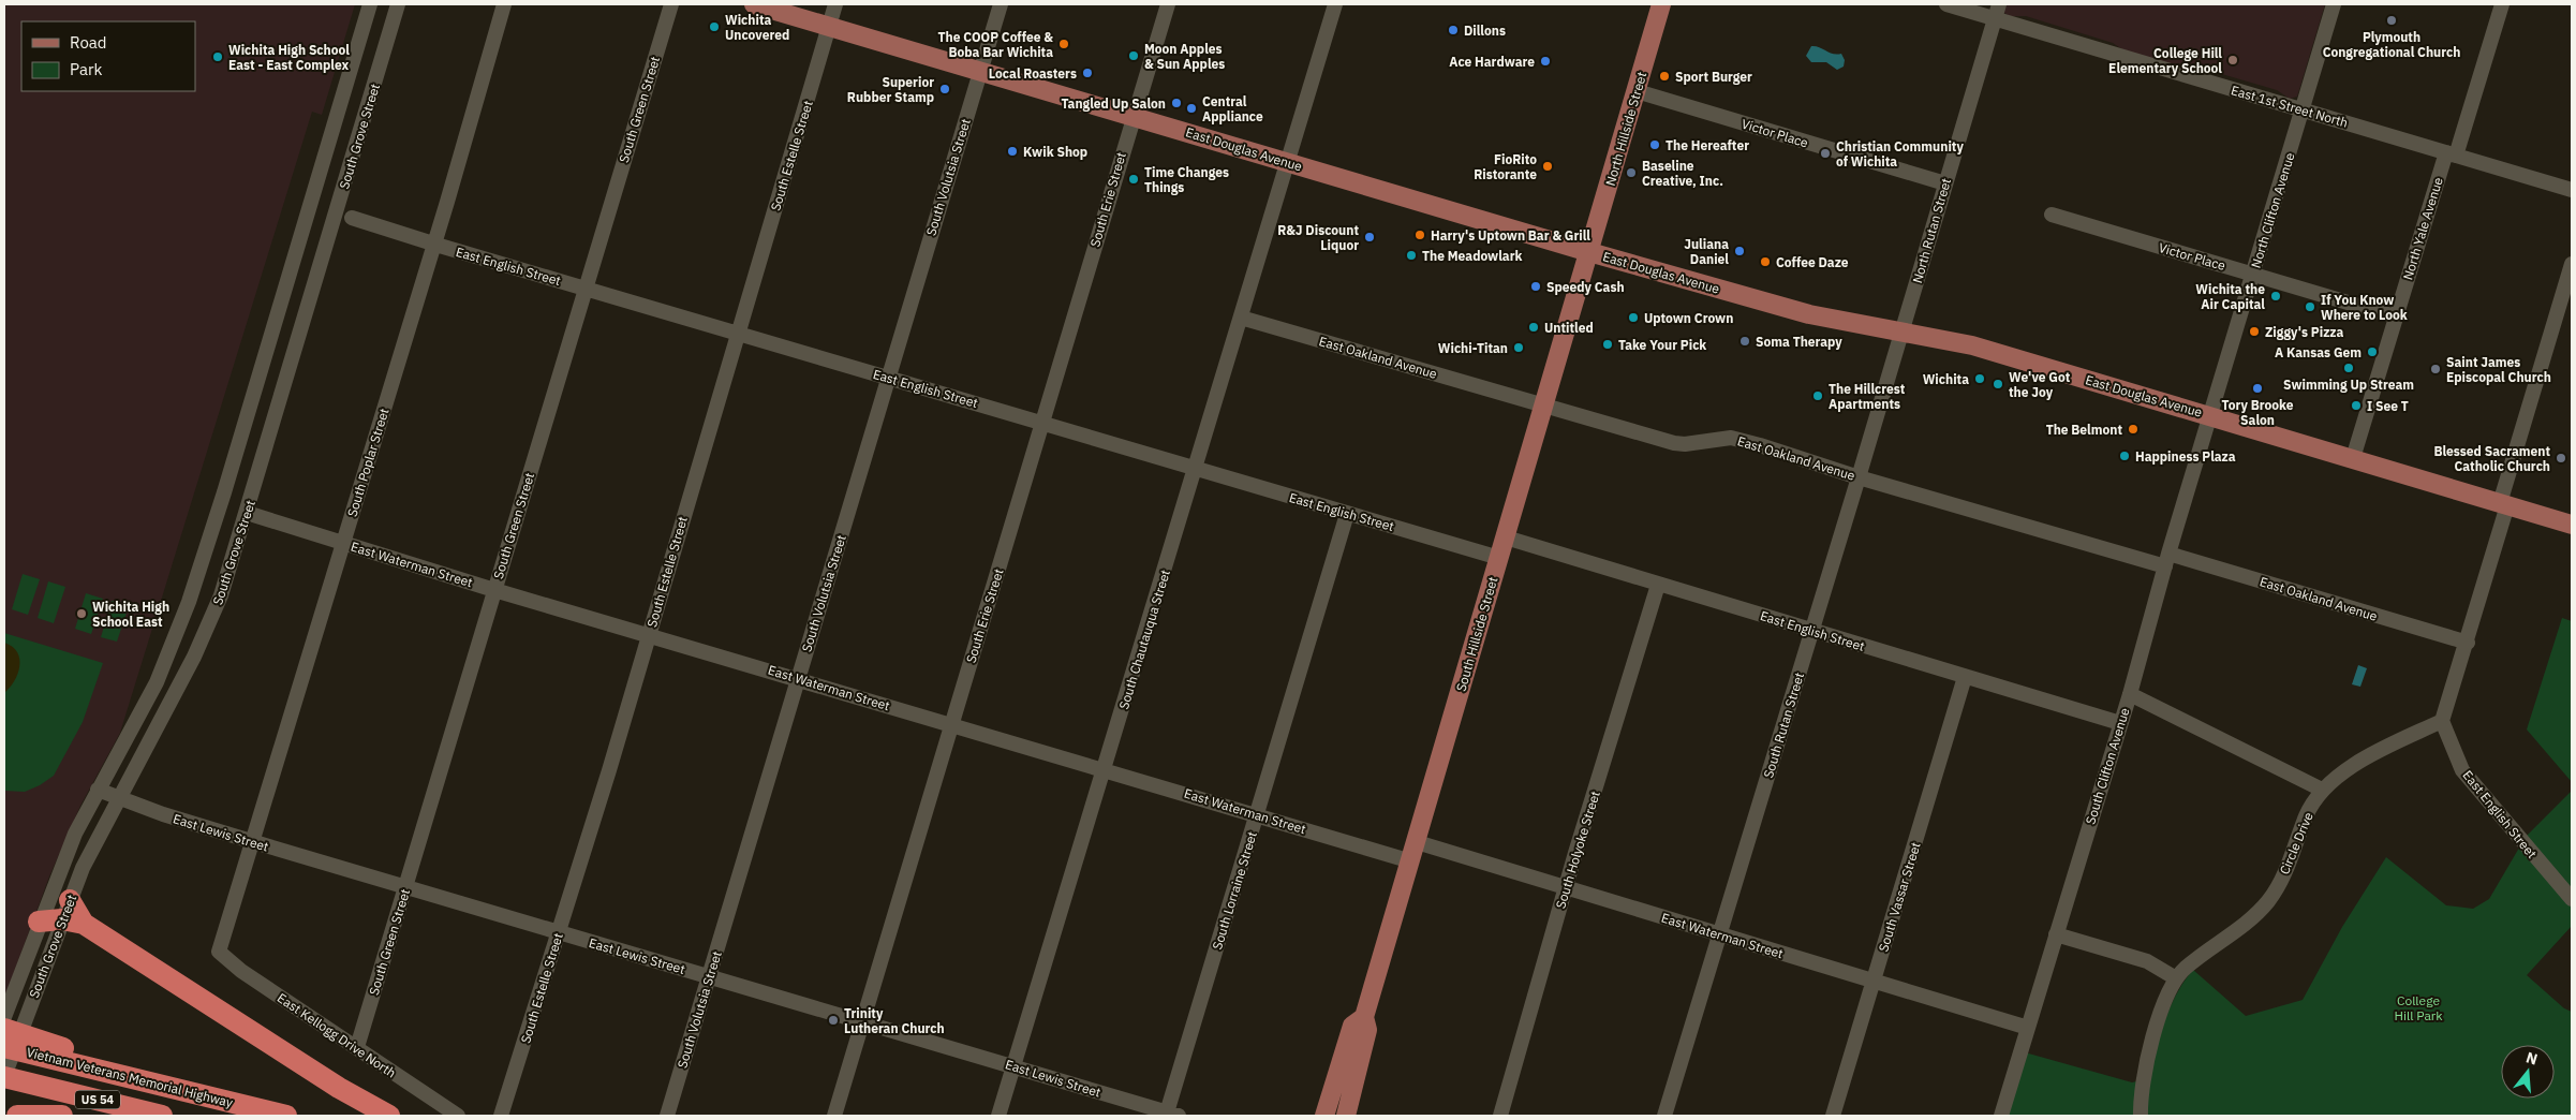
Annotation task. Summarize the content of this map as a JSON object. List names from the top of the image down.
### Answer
{
  "streets": {
    "highway": ["Vietnam Veterans Memorial Highway", "US 54"],
    "main road": ["North Hillside Street", "East Douglas Avenue", "South Hillside Street"],
    "street": [
      "East 1st Street North",
      "South Green Street",
      "Victor Place",
      "South Grove Street",
      "South Estelle Street",
      "South Volutsia Street",
      "South Erie Street",
      "North Clifton Avenue",
      "North Yale Avenue",
      "North Rutan Street",
      "East English Street",
      "East Oakland Avenue",
      "South Poplar Street",
      "East Waterman Street",
      "South Chautauqua Street",
      "South Rutan Street",
      "South Clifton Avenue",
      "East Lewis Street",
      "Circle Drive",
      "South Holyoke Street",
      "South Lorraine Street",
      "South Vassar Street",
      "East Kellogg Drive North"
    ]
  },
  "crossings": [
    ["East 1st Street North", "North Clifton Avenue"],
    ["East 1st Street North", "North Yale Avenue"],
    ["East 1st Street North", "North Rutan Street"],
    ["South Green Street", "East English Street"],
    ["South Green Street", "East Waterman Street"],
    ["South Green Street", "East Lewis Street"],
    ["South Green Street", "East Kellogg Drive North"],
    ["North Hillside Street", "Victor Place"],
    ["North Hillside Street", "East Douglas Avenue"],
    ["North Hillside Street", "South Hillside Street"],
    ["Victor Place", "North Clifton Avenue"],
    ["Victor Place", "North Yale Avenue"],
    ["Victor Place", "North Rutan Street"],
    ["South Grove Street", "East Waterman Street"],
    ["South Grove Street", "East Lewis Street"],
    ["South Grove Street", "US 54"],
    ["East Douglas Avenue", "South Estelle Street"],
    ["East Douglas Avenue", "South Volutsia Street"],
    ["East Douglas Avenue", "South Erie Street"],
    ["East Douglas Avenue", "North Clifton Avenue"],
    ["East Douglas Avenue", "North Yale Avenue"],
    ["East Douglas Avenue", "North Rutan Street"],
    ["East Douglas Avenue", "South Hillside Street"],
    ["East Douglas Avenue", "South Chautauqua Street"],
    ["East Douglas Avenue", "South Rutan Street"],
    ["East Douglas Avenue", "South Clifton Avenue"],
    ["South Estelle Street", "East English Street"],
    ["South Estelle Street", "East Waterman Street"],
    ["South Estelle Street", "East Lewis Street"],
    ["South Volutsia Street", "East English Street"],
    ["South Volutsia Street", "East Waterman Street"],
    ["South Volutsia Street", "East Lewis Street"],
    ["South Erie Street", "East English Street"],
    ["South Erie Street", "East Waterman Street"],
    ["South Erie Street", "East Lewis Street"],
    ["North Clifton Avenue", "South Clifton Avenue"],
    ["North Rutan Street", "South Rutan Street"],
    ["East English Street", "South Poplar Street"],
    ["East English Street", "South Hillside Street"],
    ["East English Street", "South Chautauqua Street"],
    ["East English Street", "South Rutan Street"],
    ["East English Street", "South Clifton Avenue"],
    ["East English Street", "Circle Drive"],
    ["East English Street", "South Holyoke Street"],
    ["East English Street", "South Lorraine Street"],
    ["East English Street", "South Vassar Street"],
    ["East Oakland Avenue", "South Hillside Street"],
    ["East Oakland Avenue", "South Chautauqua Street"],
    ["East Oakland Avenue", "South Rutan Street"],
    ["East Oakland Avenue", "South Clifton Avenue"],
    ["South Poplar Street", "East Waterman Street"],
    ["South Poplar Street", "East Lewis Street"],
    ["South Poplar Street", "East Kellogg Drive North"],
    ["East Waterman Street", "South Hillside Street"],
    ["East Waterman Street", "South Chautauqua Street"],
    ["East Waterman Street", "South Rutan Street"],
    ["East Waterman Street", "South Clifton Avenue"],
    ["East Waterman Street", "South Holyoke Street"],
    ["East Waterman Street", "South Lorraine Street"],
    ["East Waterman Street", "South Vassar Street"],
    ["South Chautauqua Street", "East Lewis Street"],
    ["East Lewis Street", "South Lorraine Street"]
  ],
  "parks": ["College Hill Park"],
  "places": [
    "Plymouth Congregational Church",
    "Wichita Uncovered",
    "Dillons",
    "The COOP Coffee & Boba Bar Wichita",
    "Moon Apples & Sun Apples",
    "Wichita High School East - East Complex",
    "College Hill Elementary School",
    "Ace Hardware",
    "Local Roasters",
    "Sport Burger",
    "Superior Rubber Stamp",
    "Tangled Up Salon",
    "Central Appliance",
    "The Hereafter",
    "Kwik Shop",
    "Christian Community of Wichita",
    "FioRito Ristorante",
    "Baseline Creative, Inc.",
    "Time Changes Things",
    "Harry's Uptown Bar & Grill",
    "R&J Discount Liquor",
    "Juliana Daniel",
    "The Meadowlark",
    "Coffee Daze",
    "Speedy Cash",
    "Wichita the Air Capital",
    "If You Know Where to Look",
    "Uptown Crown",
    "Untitled",
    "Ziggy's Pizza",
    "Soma Therapy",
    "Take Your Pick",
    "Wichi-Titan",
    "A Kansas Gem",
    "Swimming Up Stream",
    "Saint James Episcopal Church",
    "Wichita",
    "We've Got the Joy",
    "Tory Brooke Salon",
    "The Hillcrest Apartments",
    "I See T",
    "The Belmont",
    "Happiness Plaza",
    "Blessed Sacrament Catholic Church",
    "Wichita High School East",
    "Trinity Lutheran Church"
  ],
  "legend": ["Road", "Park"],
  "north": "top"
}
